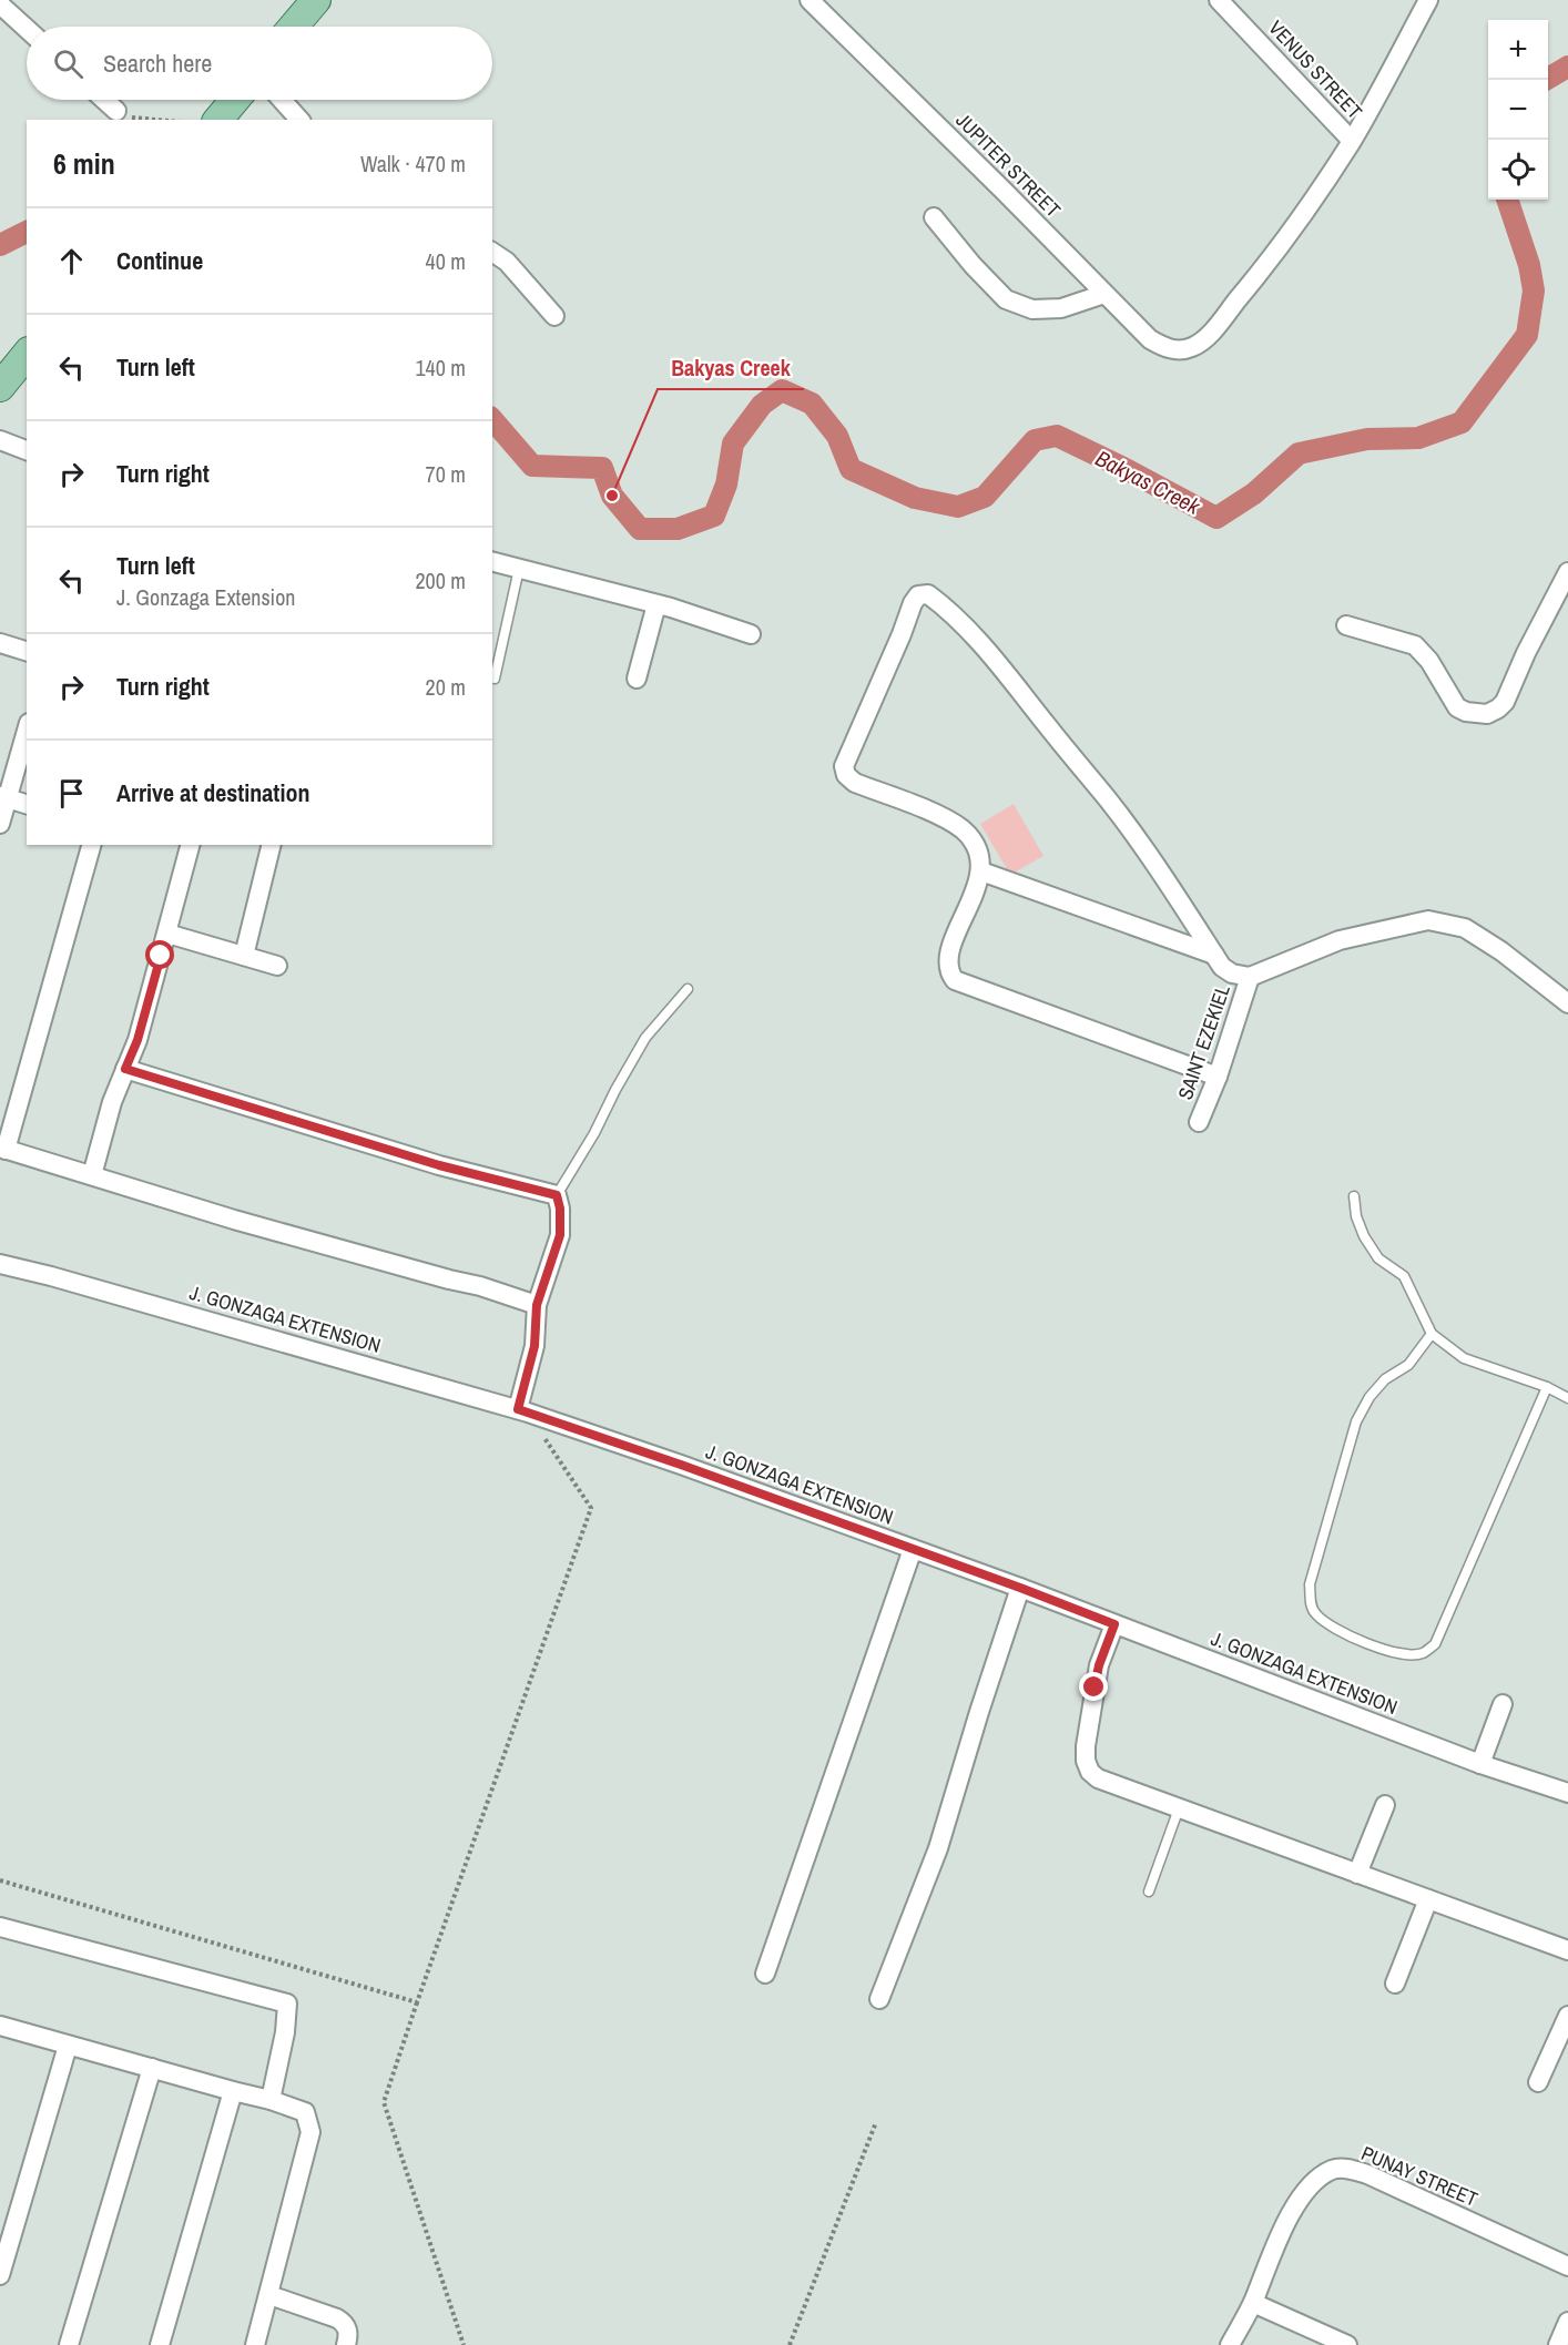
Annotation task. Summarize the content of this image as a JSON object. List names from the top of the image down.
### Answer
{
  "streets": {
    "street": [
      "VENUS STREET",
      "JUPITER STREET",
      "SAINT EZEKIEL",
      "J. GONZAGA EXTENSION",
      "PUNAY STREET"
    ]
  },
  "crossings": [
    ["VENUS STREET", "JUPITER STREET"]
  ],
  "water": ["Bakyas Creek"],
  "places": ["Bakyas Creek"],
  "page": {
    "map_buttons": ["+", "−"],
    "search": "Search here",
    "heading": ["6 min", "Walk · 470 m"],
    "list": [
      ["Continue", "40 m"],
      ["Turn left", "140 m"],
      ["Turn right", "70 m"],
      ["Turn left", "J. Gonzaga Extension", "200 m"],
      ["Turn right", "20 m"],
      "Arrive at destination"
    ]
  }
}
